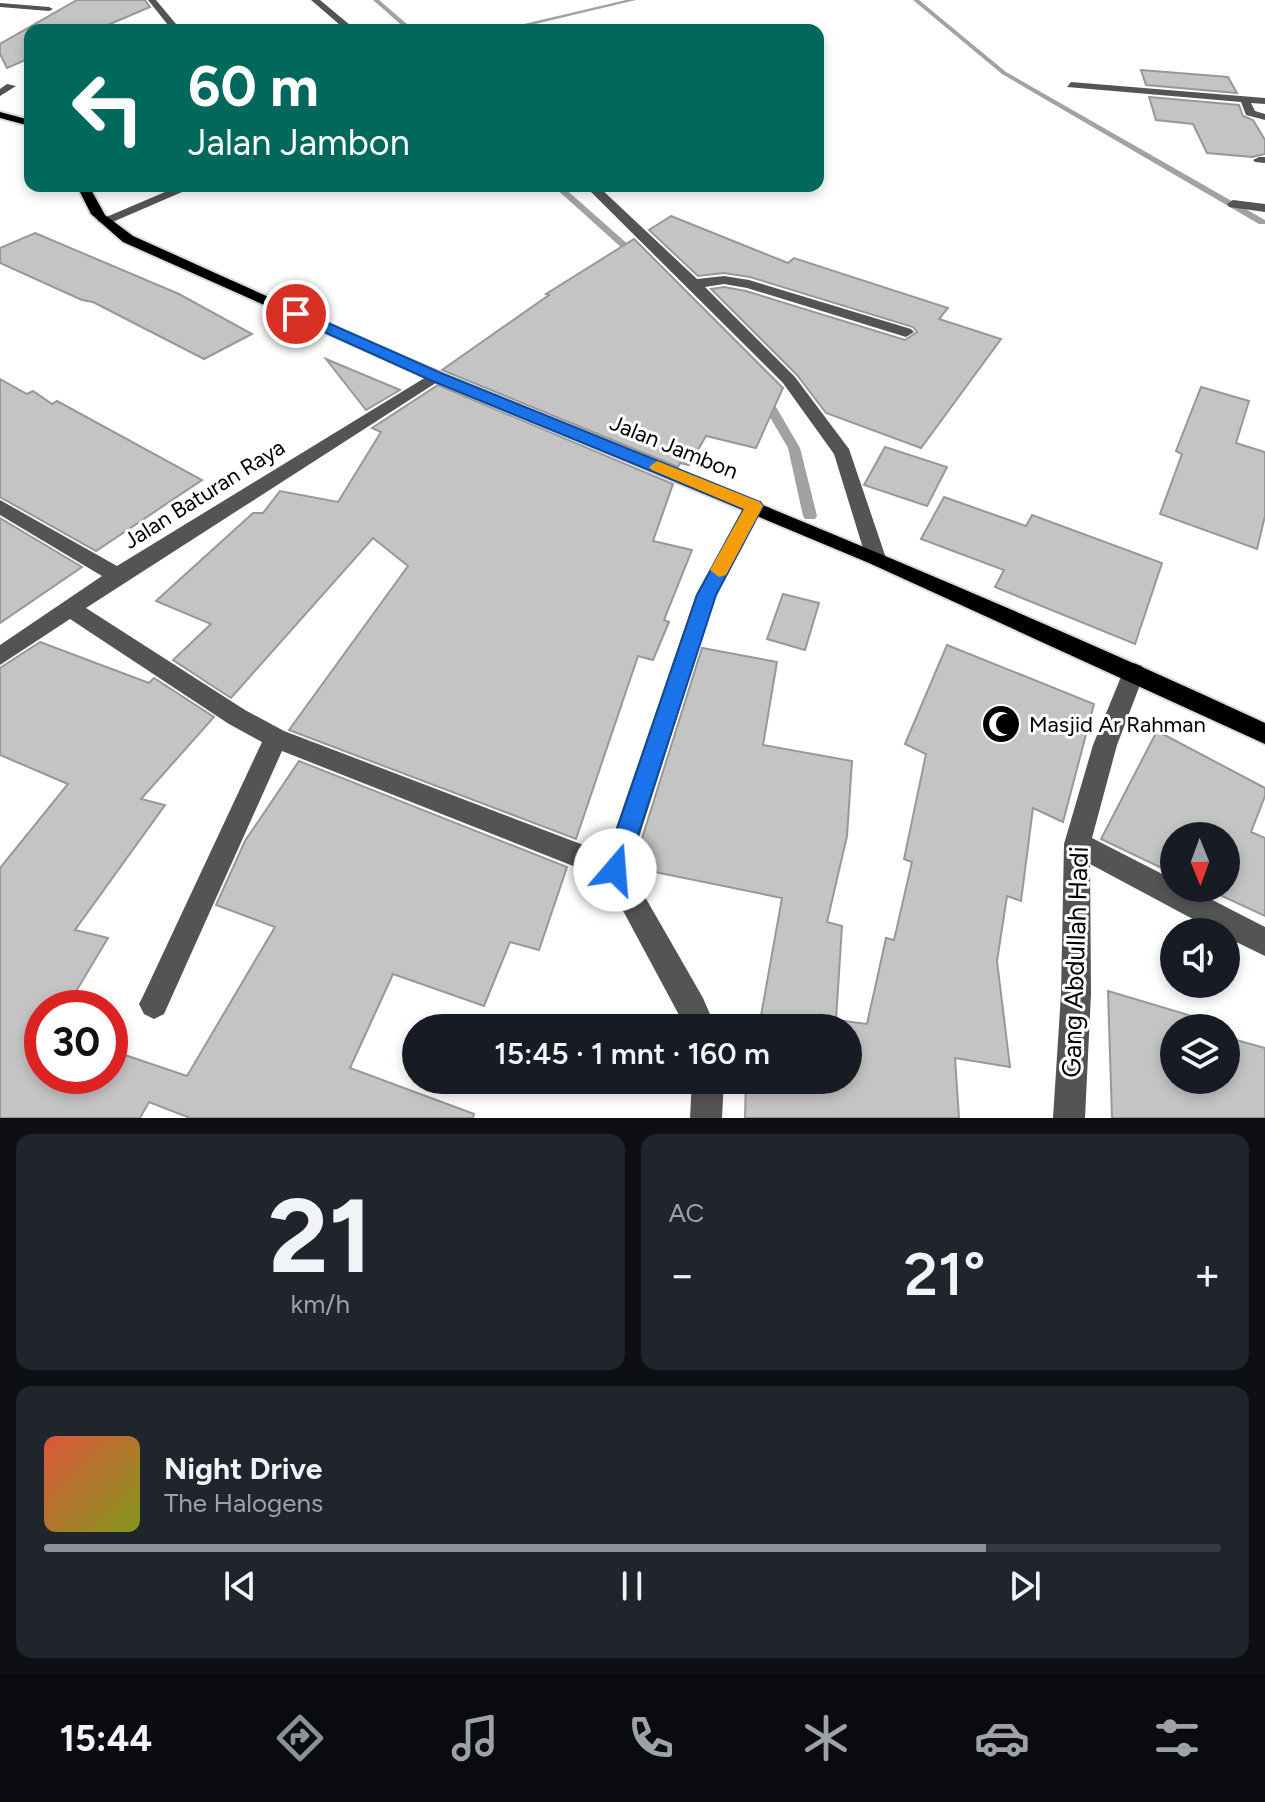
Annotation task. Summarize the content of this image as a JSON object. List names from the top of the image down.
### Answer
{
  "streets": {
    "main road": ["Jalan Jambon"],
    "street": ["Jalan Baturan Raya", "Gang Abdullah Hadi"]
  },
  "crossings": [
    ["Jalan Jambon", "Jalan Baturan Raya"],
    ["Jalan Jambon", "Gang Abdullah Hadi"]
  ],
  "places": {
    "mosque": ["Masjid Ar Rahman"]
  },
  "north": "bottom",
  "page": {
    "turn": ["60 m", "Jalan Jambon"],
    "limit": "30",
    "trip": "15:45 · 1 mnt · 160 m",
    "tile": [
      ["21", "km/h"],
      "AC"
    ],
    "heat": ["−", "21°", "+"],
    "song": ["Night Drive", "The Halogens"],
    "tabs": "15:44"
  }
}
